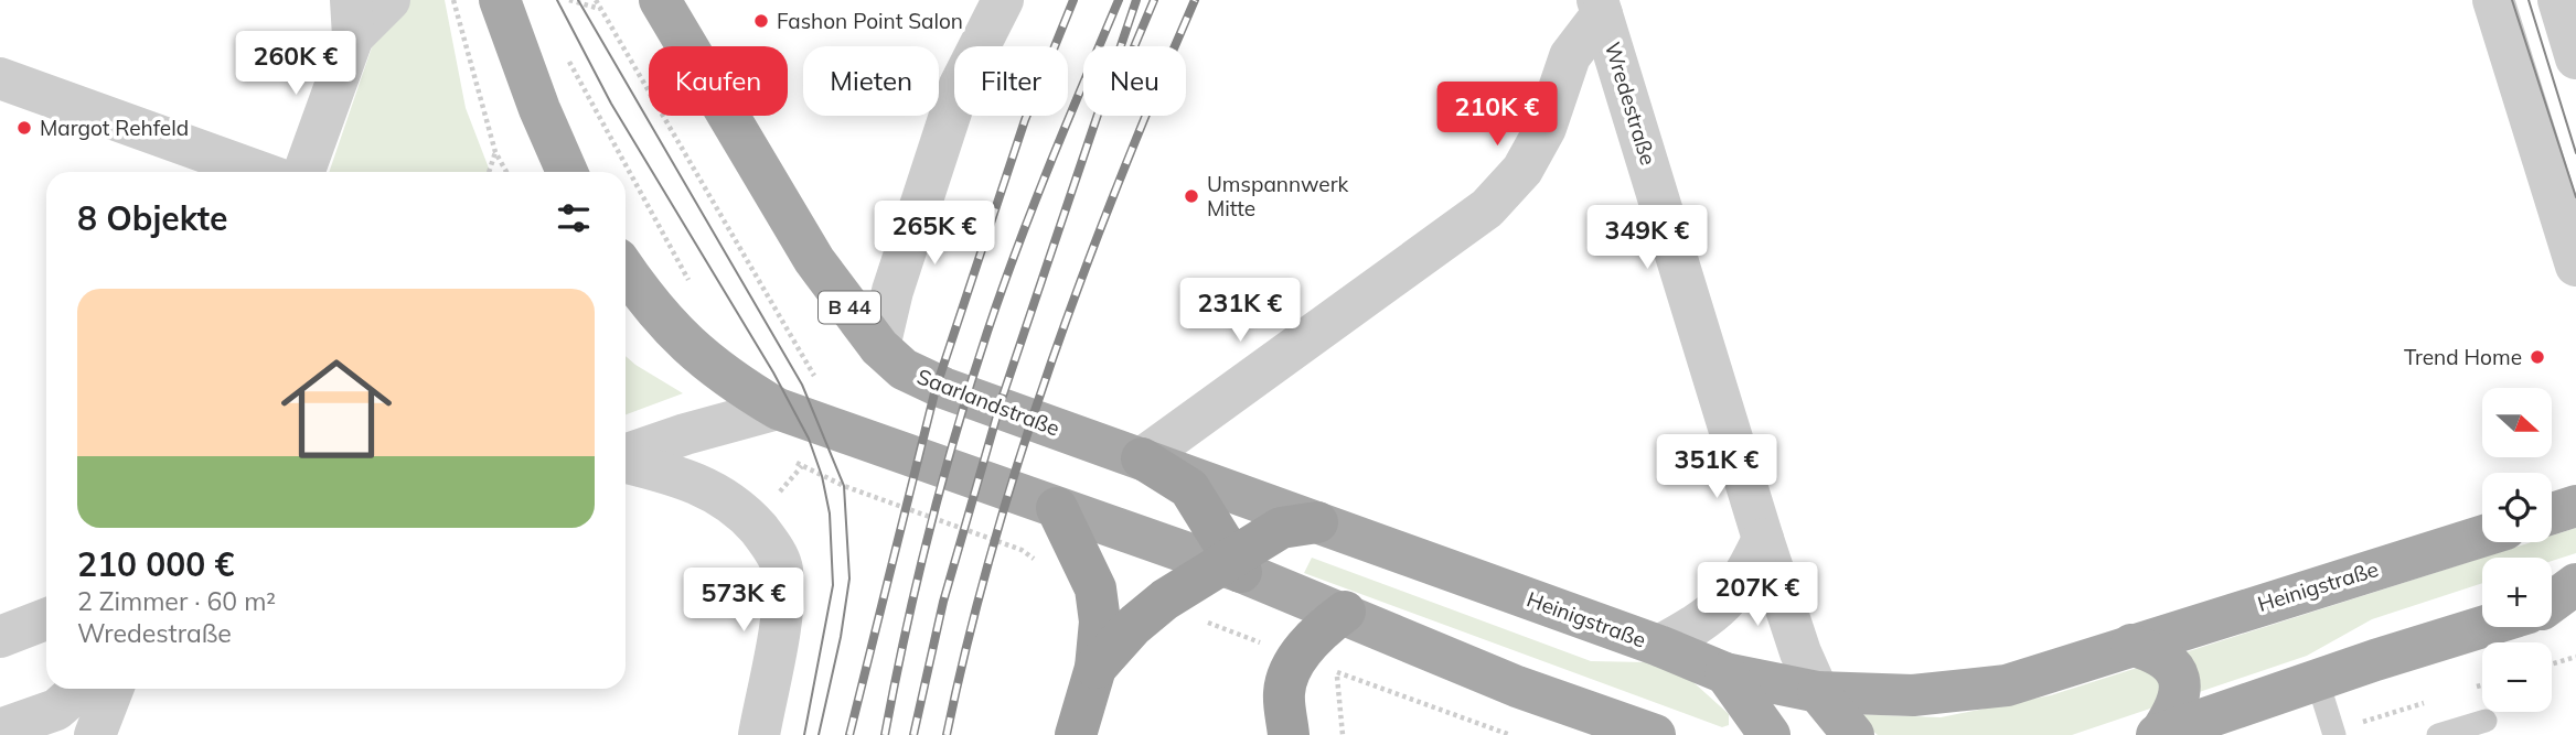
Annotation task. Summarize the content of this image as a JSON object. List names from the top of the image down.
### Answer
{
  "streets": {
    "main road": ["B 44", "Saarlandstraße", "Heinigstraße"],
    "street": ["Wredestraße"]
  },
  "crossings": [
    ["Wredestraße", "Heinigstraße"],
    ["Saarlandstraße", "Heinigstraße"]
  ],
  "places": [
    "Fashon Point Salon",
    "Margot Rehfeld",
    "Umspannwerk Mitte",
    "Trend Home"
  ],
  "north": "right",
  "page": {
    "price": [
      "260K €",
      "210K €",
      "265K €",
      "349K €",
      "231K €",
      "351K €",
      "207K €",
      "573K €"
    ],
    "chip": [
      "Kaufen",
      "Mieten",
      "Filter",
      "Neu"
    ],
    "heading": "8 Objekte",
    "list": [
      {
        "name": "210 000 €",
        "note": "2 Zimmer · 60 m² · Wredestraße"
      }
    ],
    "map_buttons": ["+", "−"]
  }
}
